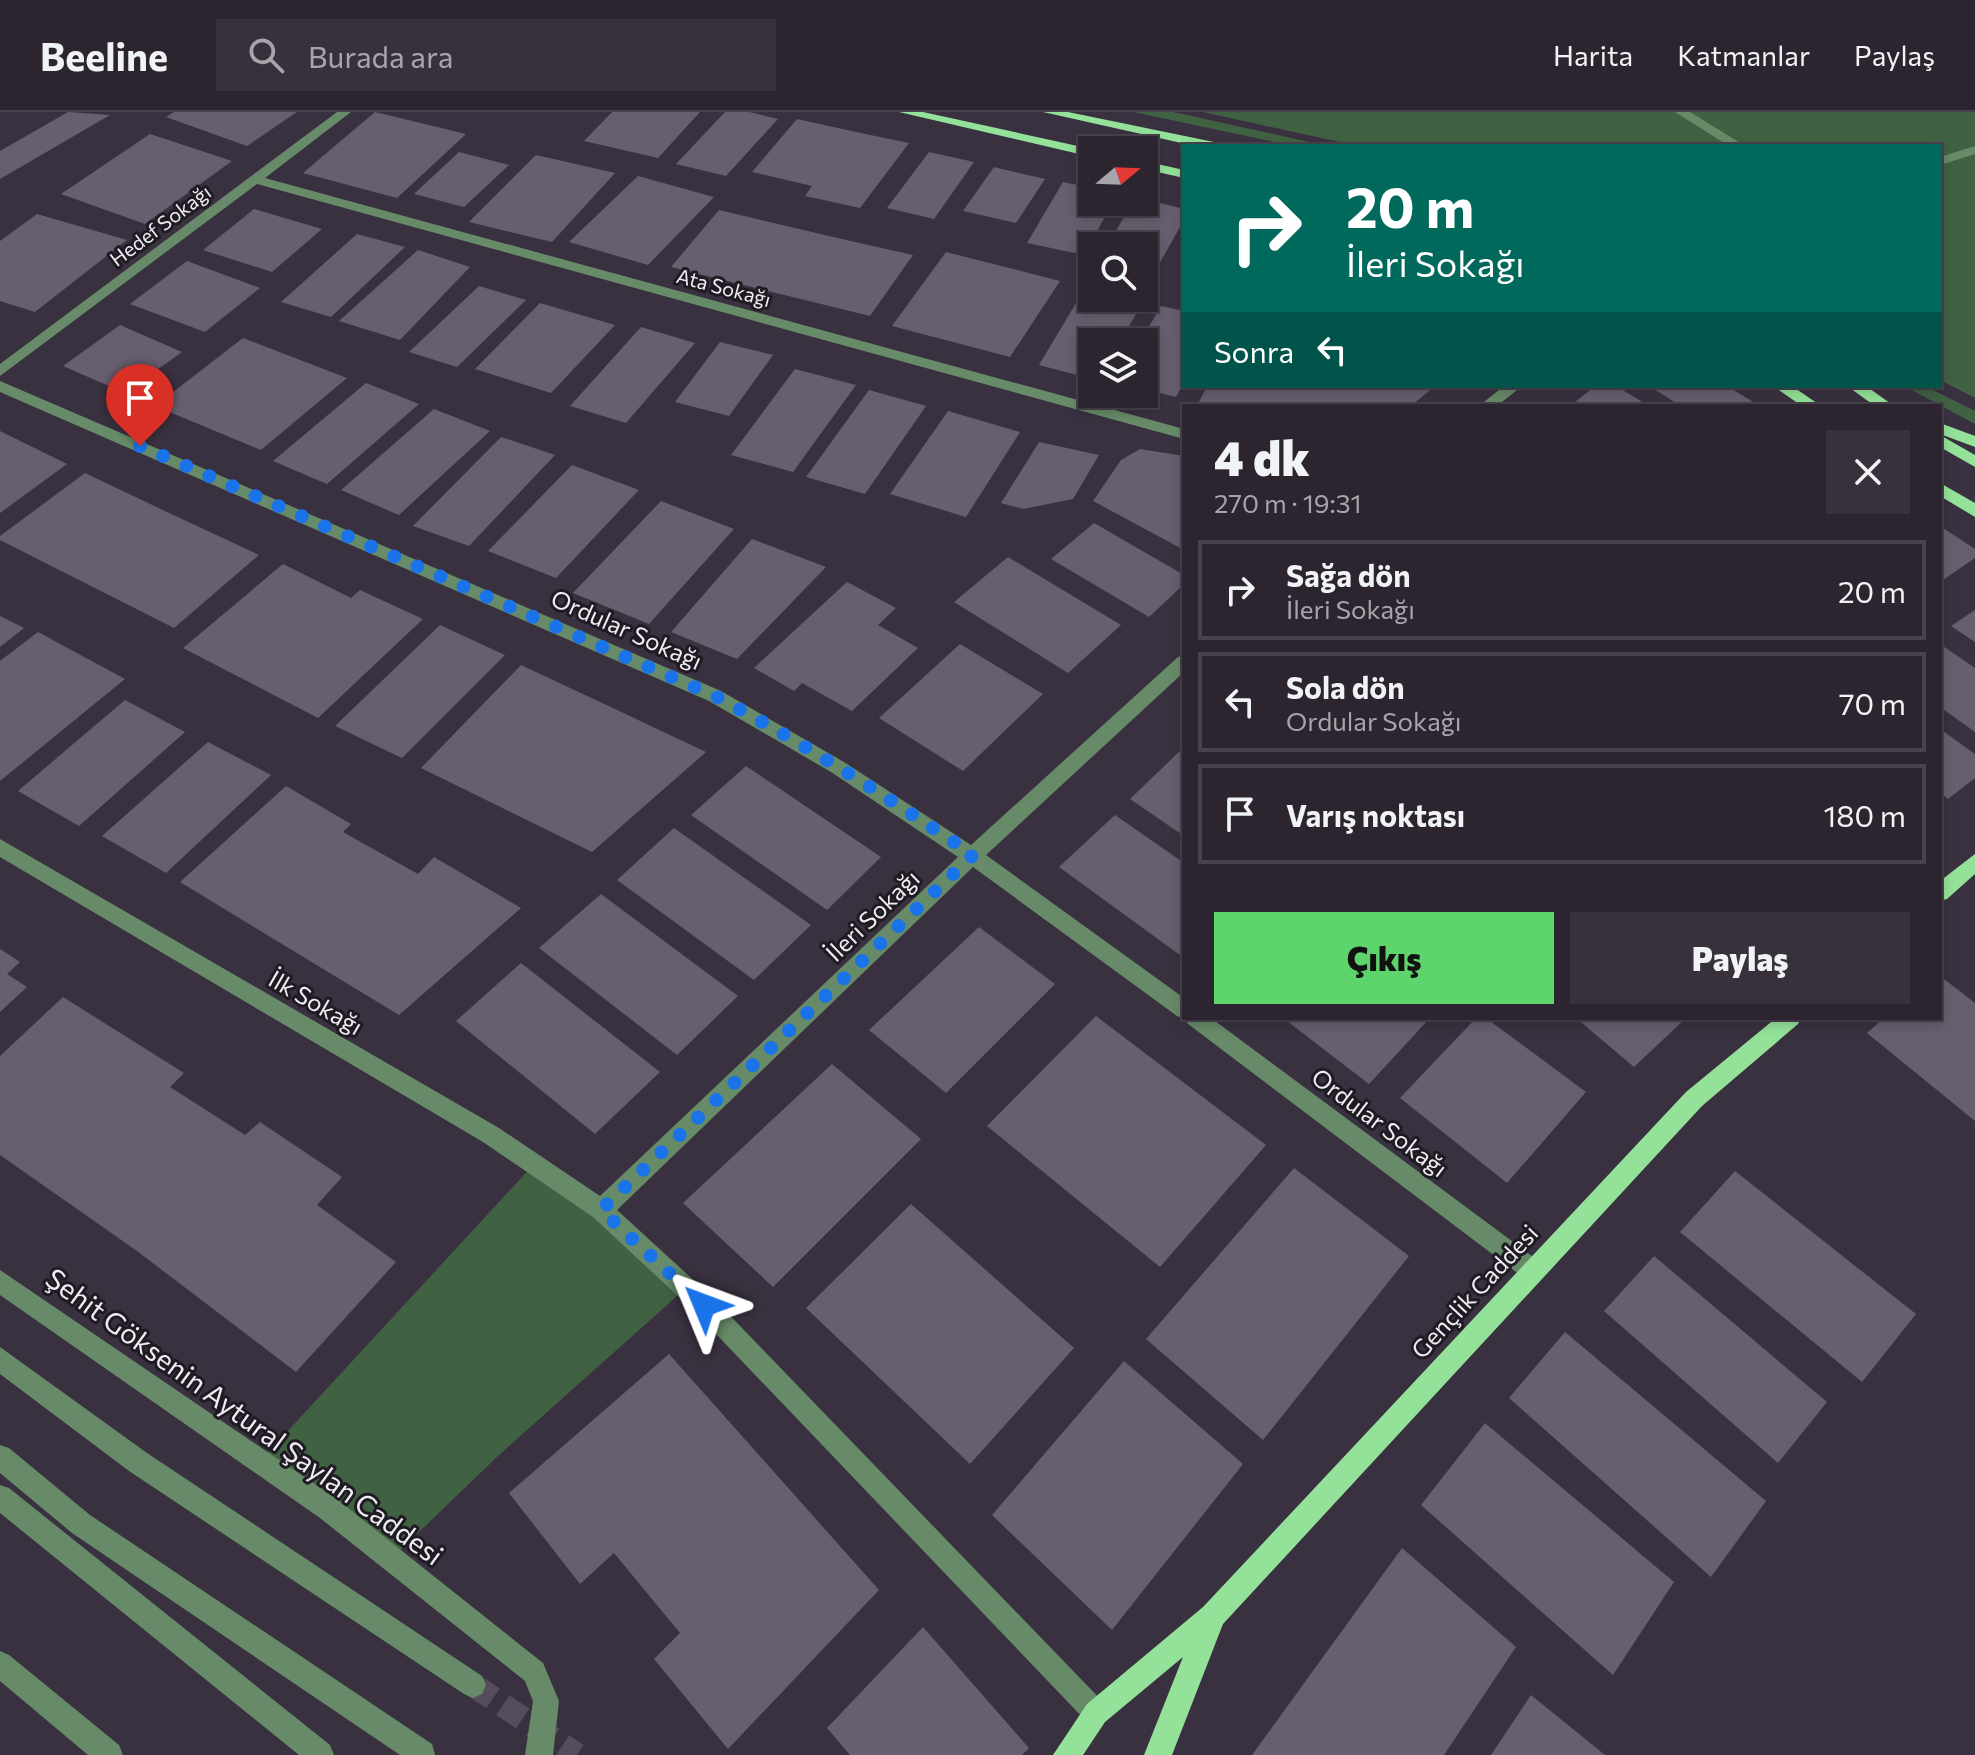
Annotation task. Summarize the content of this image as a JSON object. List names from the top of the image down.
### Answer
{
  "streets": {
    "main road": ["Gençlik Caddesi"],
    "street": [
      "Hedef Sokağı",
      "Ata Sokağı",
      "Ordular Sokağı",
      "İleri Sokağı",
      "İlk Sokağı",
      "Şehit Göksenin Aytural Şaylan Caddesi"
    ]
  },
  "crossings": [
    ["Hedef Sokağı", "Ata Sokağı"],
    ["Ordular Sokağı", "İleri Sokağı"],
    ["Ordular Sokağı", "Gençlik Caddesi"],
    ["İleri Sokağı", "İlk Sokağı"],
    ["İlk Sokağı", "Gençlik Caddesi"]
  ],
  "north": "right",
  "page": {
    "header": "Beeline",
    "search": "Burada ara",
    "nav": ["Harita", "Katmanlar", "Paylaş"],
    "turn": ["20 m", "İleri Sokağı"],
    "then": "Sonra",
    "heading": ["4 dk", "270 m · 19:31"],
    "list": [
      {
        "name": "Sağa dön",
        "note": "İleri Sokağı",
        "value": "20 m"
      },
      {
        "name": "Sola dön",
        "note": "Ordular Sokağı",
        "value": "70 m"
      },
      {
        "name": "Varış noktası",
        "value": "180 m"
      }
    ],
    "buttons": ["Çıkış", "Paylaş"]
  }
}
